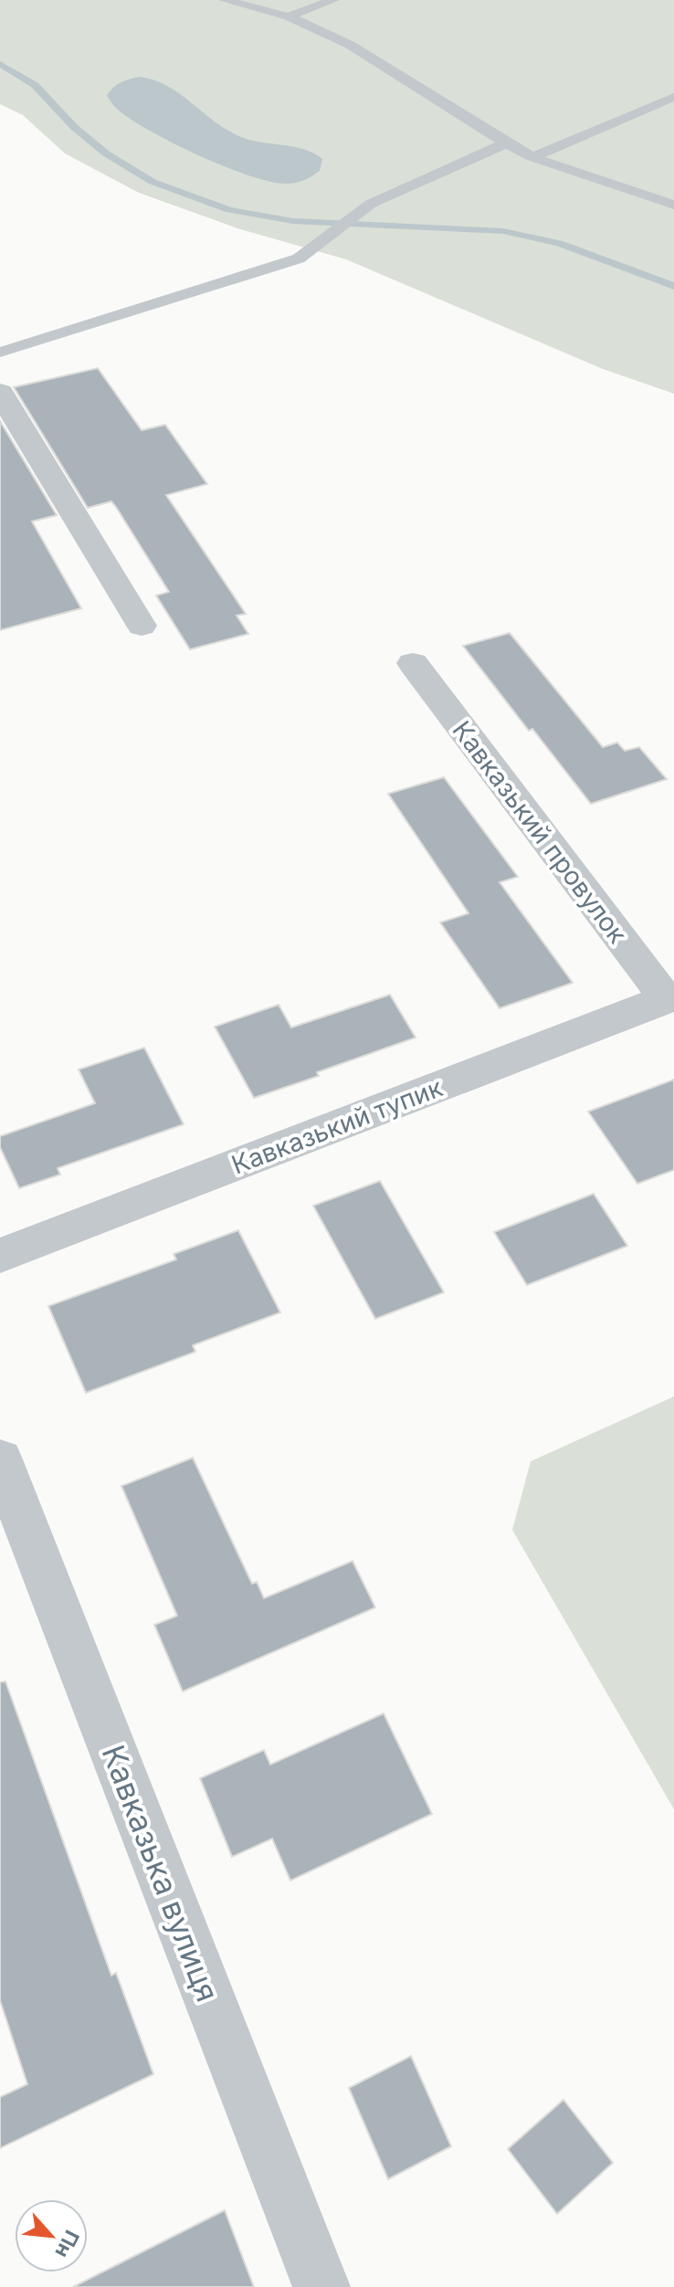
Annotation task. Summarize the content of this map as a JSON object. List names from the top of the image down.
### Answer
{
  "streets": {
    "street": ["Кавказький провулок", "Кавказький тупик", "Кавказька вулиця"]
  },
  "crossings": [
    ["Кавказький провулок", "Кавказький тупик"]
  ],
  "north": "bottom right"
}
